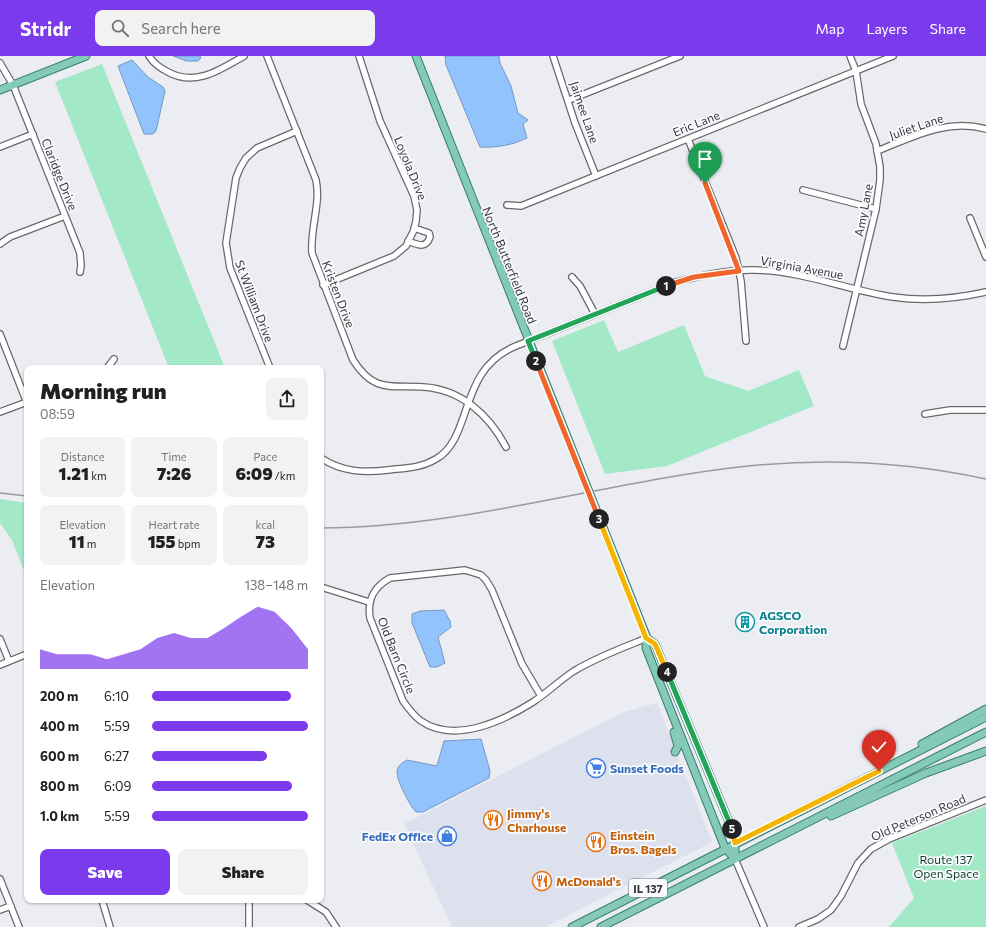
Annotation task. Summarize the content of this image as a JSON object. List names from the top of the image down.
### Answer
{
  "streets": {
    "main road": ["North Butterfield Road", "IL 137"],
    "street": [
      "Jaimee Lane",
      "Eric Lane",
      "Juliet Lane",
      "Loyola Drive",
      "Claridge Drive",
      "Amy Lane",
      "Virginia Avenue",
      "Kristen Drive",
      "St William Drive",
      "Old Barn Circle",
      "Old Peterson Road"
    ]
  },
  "crossings": [
    ["Jaimee Lane", "Eric Lane"],
    ["Eric Lane", "Amy Lane"],
    ["Juliet Lane", "Amy Lane"],
    ["Loyola Drive", "Kristen Drive"],
    ["Amy Lane", "Virginia Avenue"],
    ["North Butterfield Road", "Virginia Avenue"],
    ["North Butterfield Road", "Old Barn Circle"],
    ["North Butterfield Road", "IL 137"],
    ["Kristen Drive", "St William Drive"]
  ],
  "parks": ["Route 137 Open Space"],
  "places": {
    "building": ["AGSCO Corporation"],
    "supermarket": ["Sunset Foods"],
    "restaurant": ["Jimmy's Charhouse", "Einstein Bros. Bagels", "McDonald's"],
    "shop": ["FedEx Office"]
  },
  "page": {
    "header": "Stridr",
    "search": "Search here",
    "nav": ["Map", "Layers", "Share"],
    "pins": [
      "1",
      "2",
      "3",
      "4",
      "5"
    ],
    "heading": ["Morning run", "08:59"],
    "stats": [
      ["Distance", "1.21 km"],
      ["Time", "7:26"],
      ["Pace", "6:09 /km"],
      ["Elevation", "11 m"],
      ["Heart rate", "155 bpm"],
      ["kcal", "73"]
    ],
    "chart": ["Elevation", "138–148 m"],
    "list": [
      {
        "name": "200 m",
        "note": "6:10"
      },
      {
        "name": "400 m",
        "note": "5:59"
      },
      {
        "name": "600 m",
        "note": "6:27"
      },
      {
        "name": "800 m",
        "note": "6:09"
      },
      {
        "name": "1.0 km",
        "note": "5:59"
      }
    ],
    "buttons": ["Save", "Share"]
  }
}
